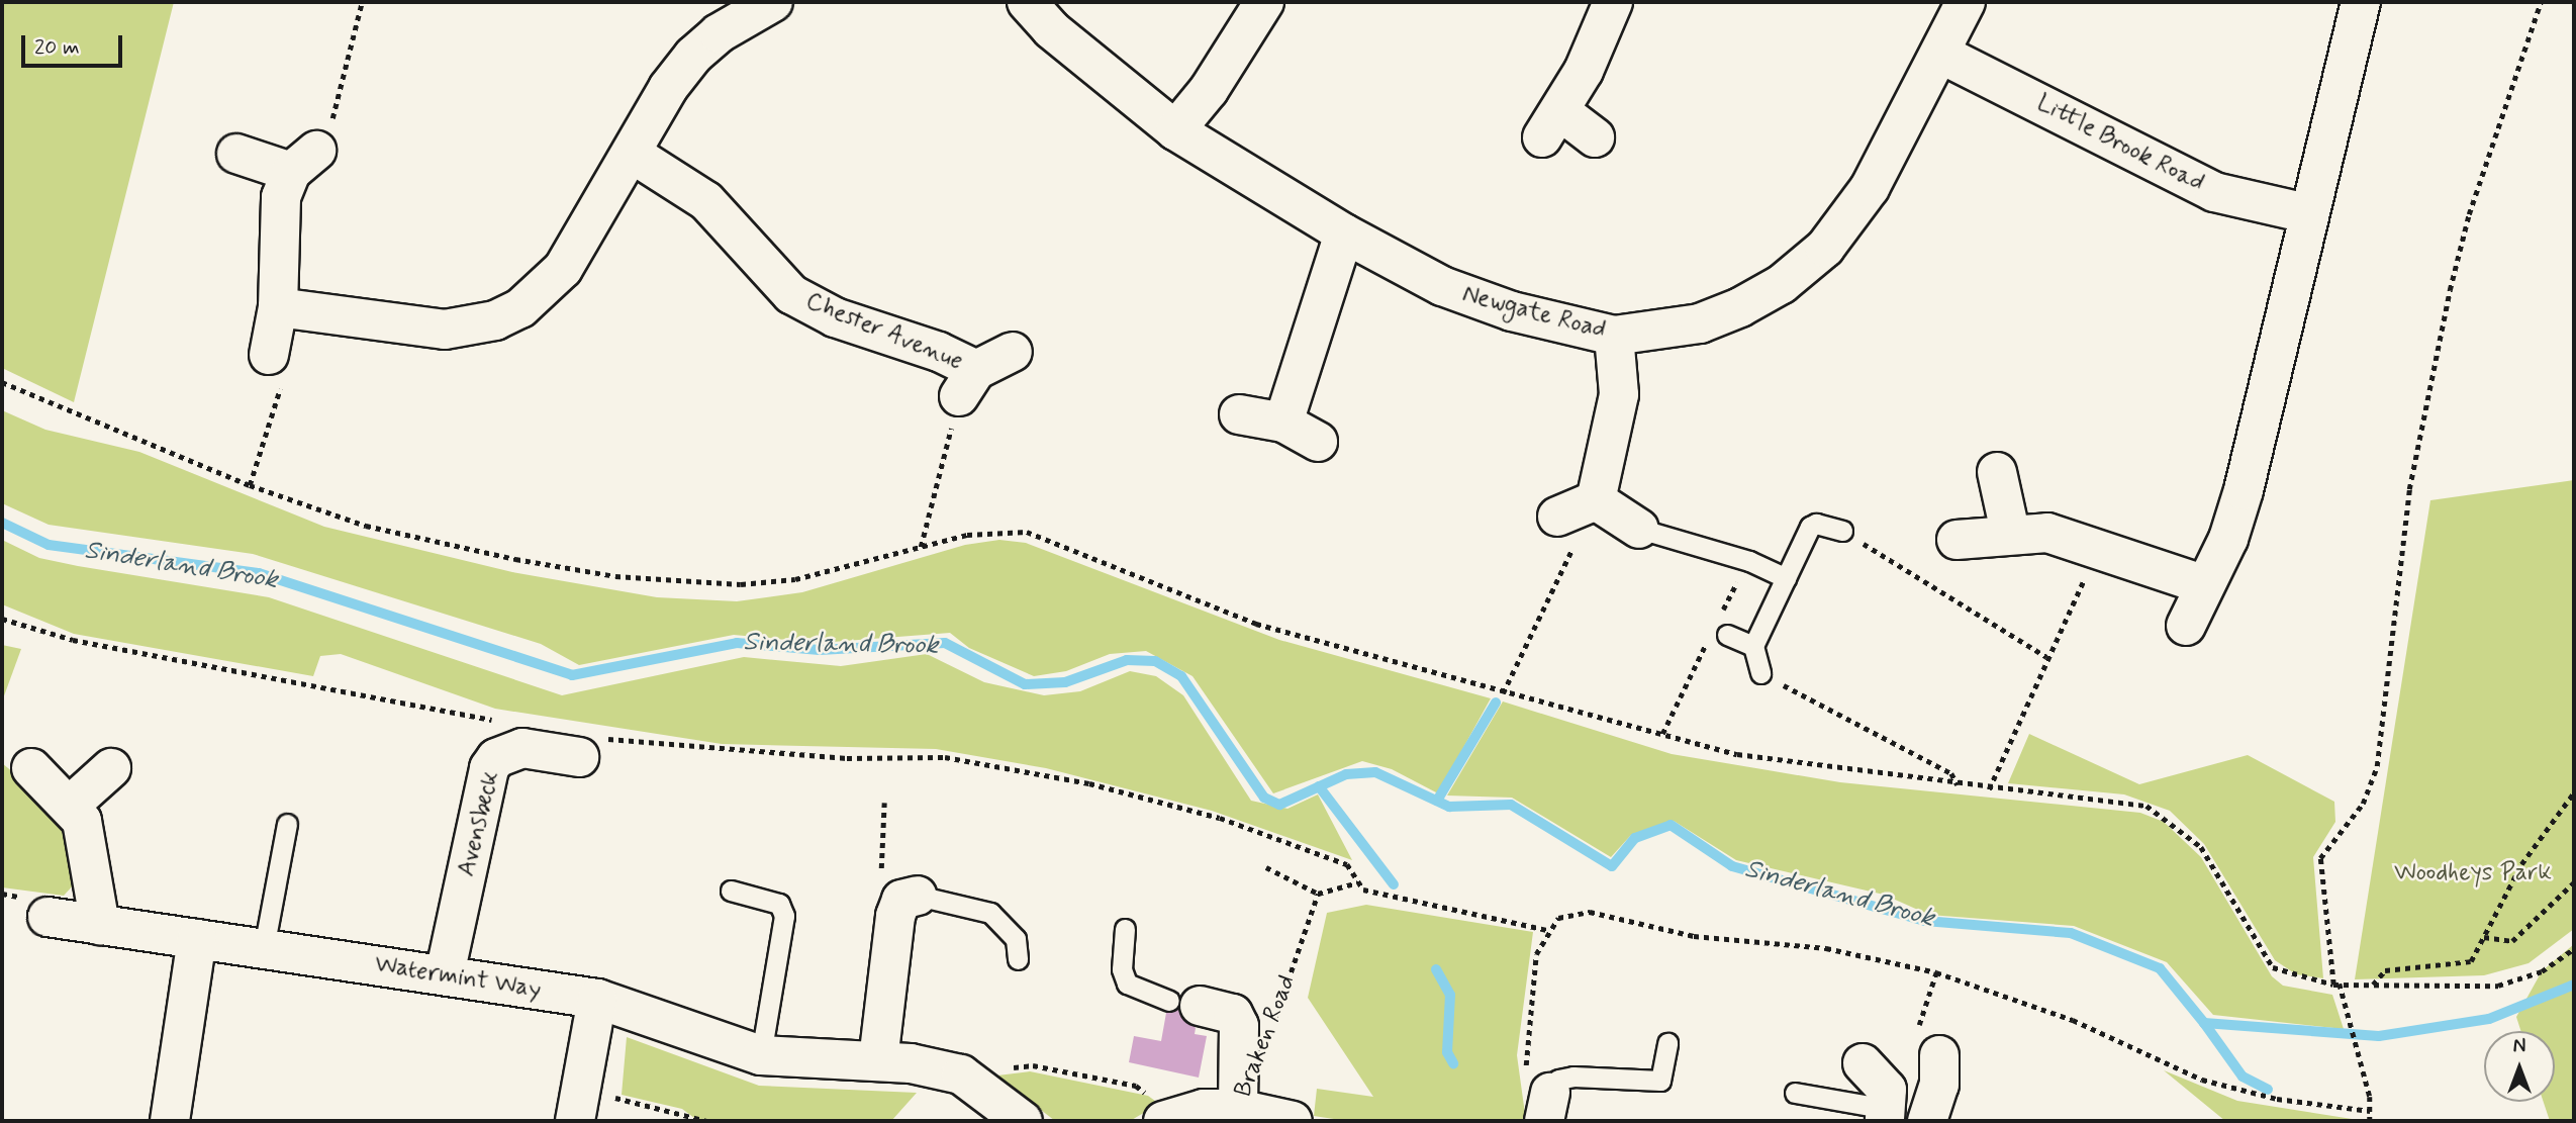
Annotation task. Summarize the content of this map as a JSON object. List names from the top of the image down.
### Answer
{
  "streets": {
    "street": [
      "Little Brook Road",
      "Newgate Road",
      "Chester Avenue",
      "Avensbeck",
      "Watermint Way",
      "Braken Road"
    ]
  },
  "crossings": [
    ["Little Brook Road", "Newgate Road"],
    ["Avensbeck", "Watermint Way"]
  ],
  "water": ["Sinderland Brook"],
  "parks": ["Woodheys Park"],
  "scale_bar": "20 m",
  "north": "top"
}
